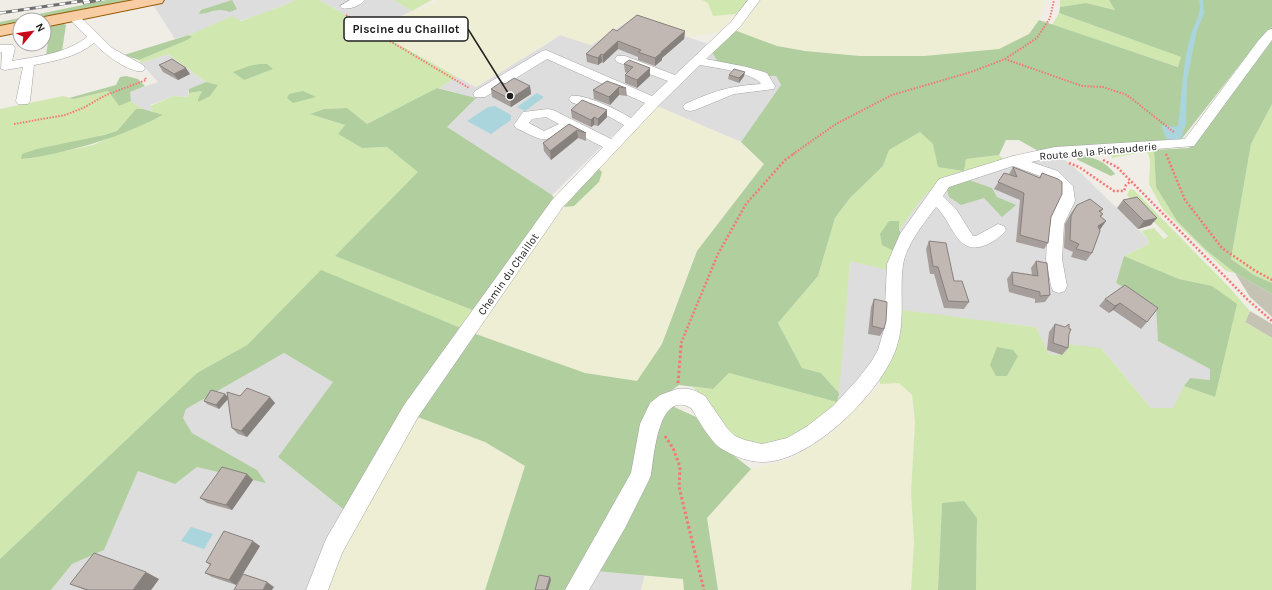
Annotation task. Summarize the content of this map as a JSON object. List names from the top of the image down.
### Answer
{
  "streets": {
    "street": ["Route de la Pichauderie", "Chemin du Chaillot"]
  },
  "places": ["Piscine du Chaillot"],
  "north": "top right"
}
